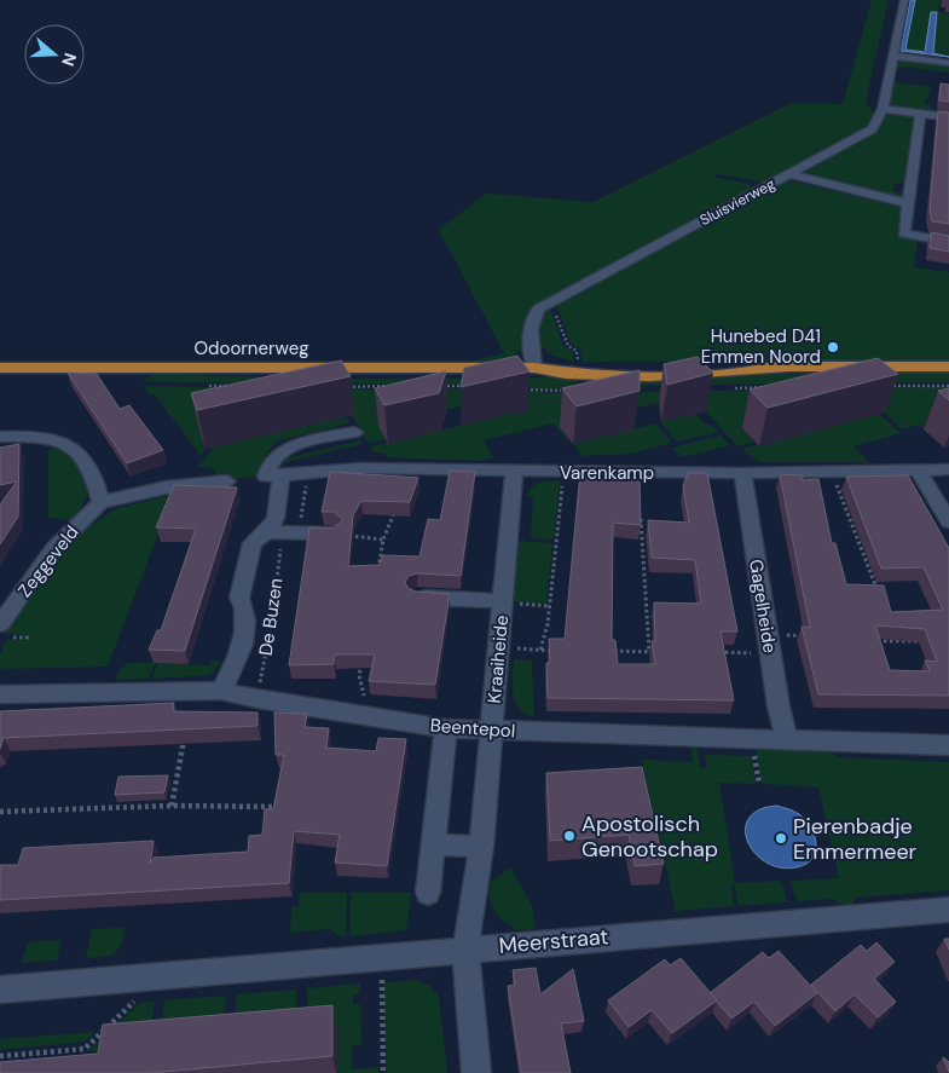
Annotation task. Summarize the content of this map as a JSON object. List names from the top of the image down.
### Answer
{
  "streets": {
    "main road": ["Odoornerweg"],
    "street": [
      "Sluisvierweg",
      "Varenkamp",
      "Zeggeveld",
      "Gagelheide",
      "De Buzen",
      "Kraaiheide",
      "Beentepol",
      "Meerstraat"
    ]
  },
  "crossings": [
    ["Sluisvierweg", "Odoornerweg"],
    ["Varenkamp", "Gagelheide"],
    ["Varenkamp", "De Buzen"],
    ["Varenkamp", "Kraaiheide"],
    ["Gagelheide", "Beentepol"],
    ["De Buzen", "Beentepol"],
    ["Kraaiheide", "Beentepol"],
    ["Kraaiheide", "Meerstraat"]
  ],
  "places": ["Hunebed D41 Emmen Noord", "Apostolisch Genootschap", "Pierenbadje Emmermeer"],
  "north": "right"
}
